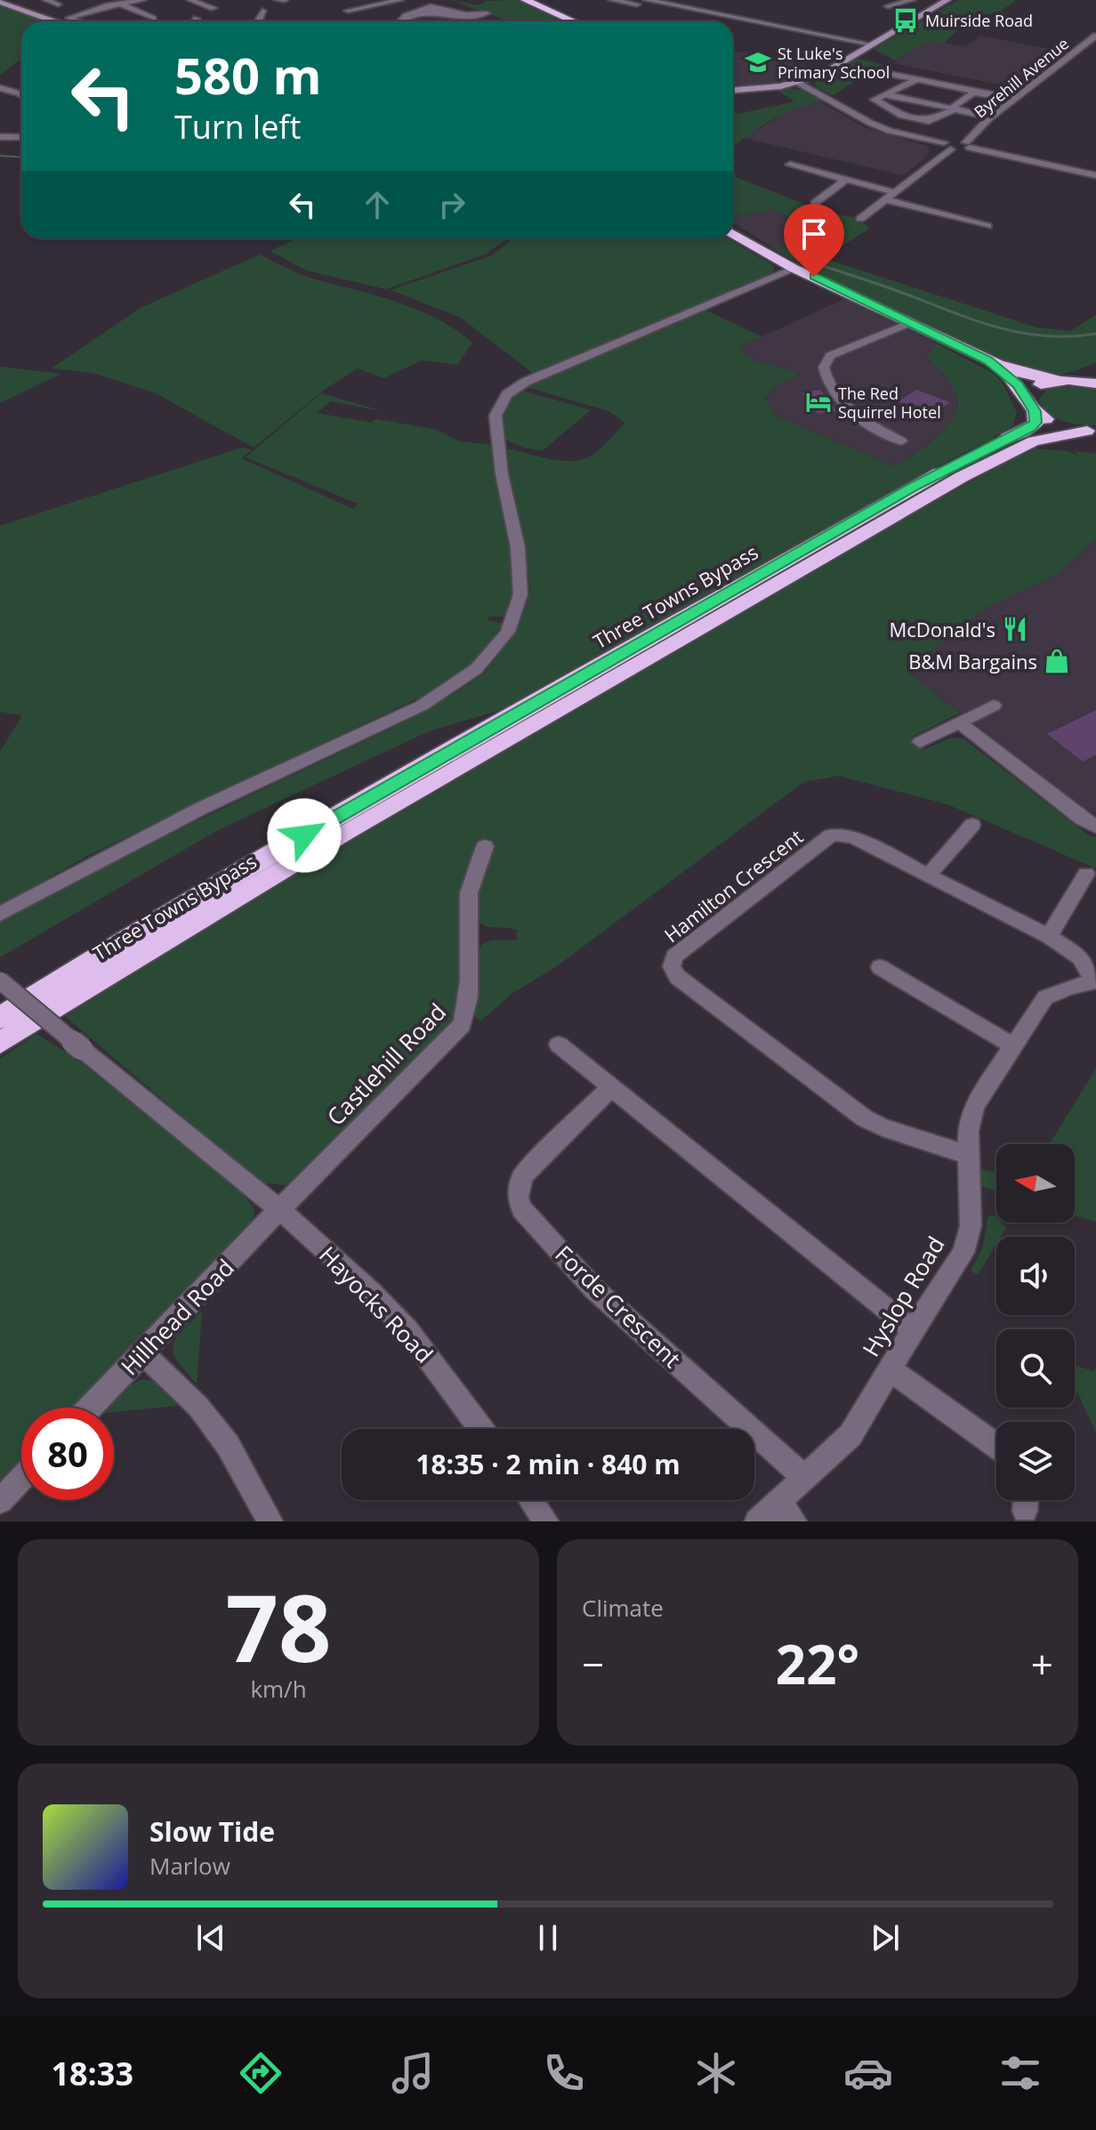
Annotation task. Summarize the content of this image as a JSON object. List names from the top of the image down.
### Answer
{
  "streets": {
    "highway": ["Three Towns Bypass"],
    "street": [
      "Byrehill Avenue",
      "Hamilton Crescent",
      "Castlehill Road",
      "Hyslop Road",
      "Hayocks Road",
      "Forde Crescent",
      "Hillhead Road"
    ]
  },
  "crossings": [
    ["Hamilton Crescent", "Hyslop Road"],
    ["Castlehill Road", "Hayocks Road"],
    ["Castlehill Road", "Hillhead Road"],
    ["Hyslop Road", "Forde Crescent"],
    ["Hayocks Road", "Hillhead Road"]
  ],
  "places": {
    "bus stop": ["Muirside Road"],
    "school or university": ["St Luke's Primary School"],
    "hotel": ["The Red Squirrel Hotel"],
    "restaurant": ["McDonald's"],
    "shop": ["B&M Bargains"]
  },
  "north": "left",
  "page": {
    "turn": ["580 m", "Turn left"],
    "limit": "80",
    "trip": "18:35 · 2 min · 840 m",
    "tile": [
      ["78", "km/h"],
      "Climate"
    ],
    "heat": ["−", "22°", "+"],
    "song": ["Slow Tide", "Marlow"],
    "tabs": "18:33"
  }
}
